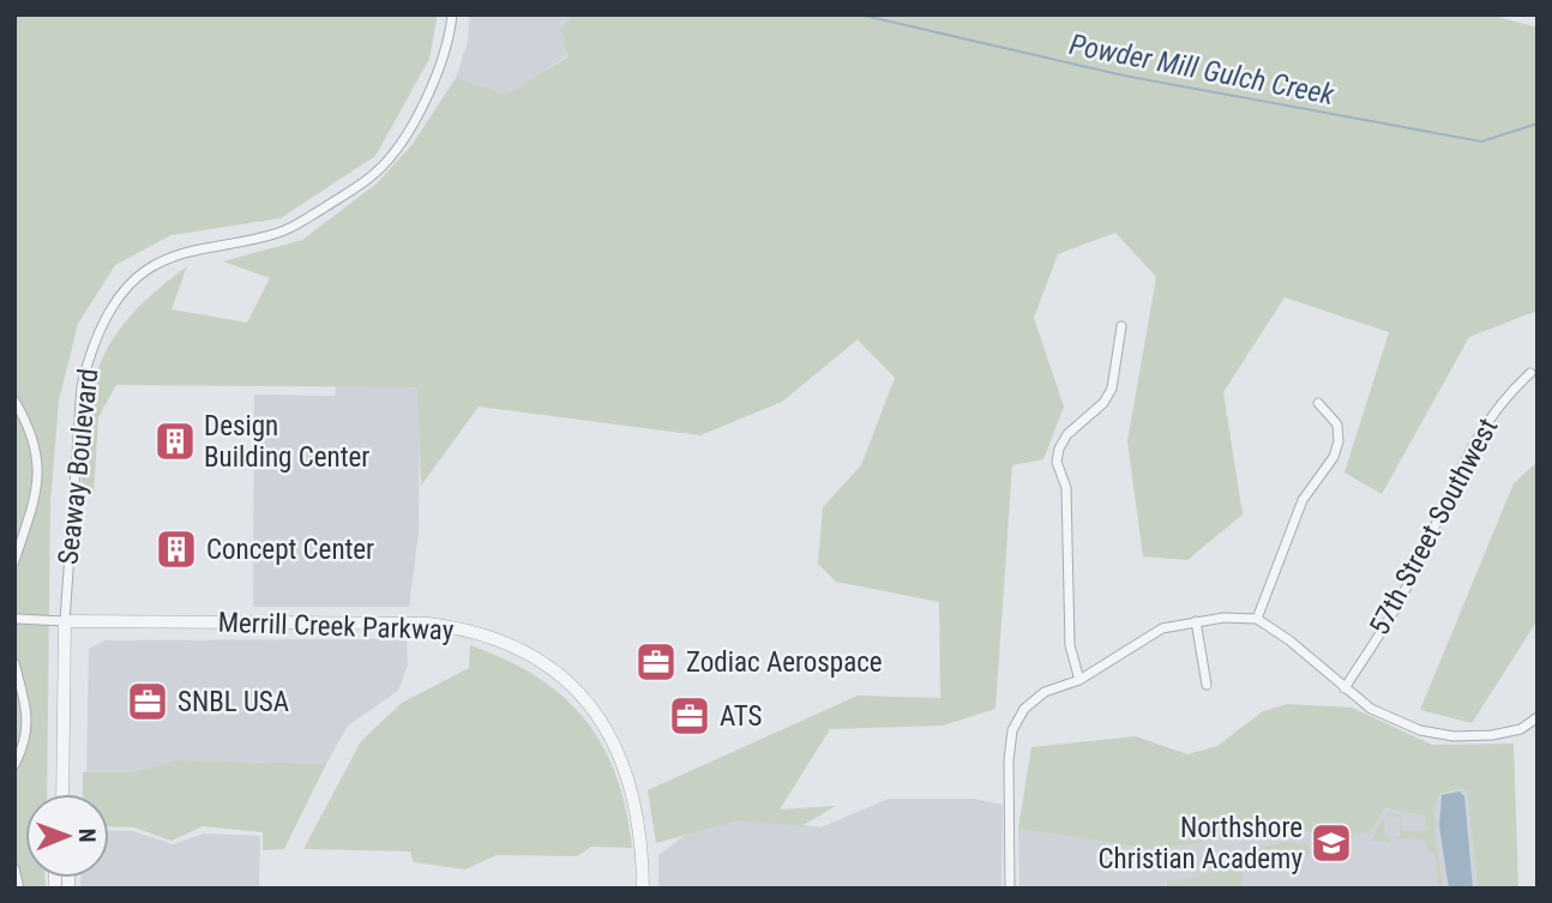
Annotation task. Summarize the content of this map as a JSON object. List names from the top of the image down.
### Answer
{
  "streets": {
    "street": ["Seaway Boulevard", "57th Street Southwest", "Merrill Creek Parkway"]
  },
  "crossings": [
    ["Seaway Boulevard", "Merrill Creek Parkway"]
  ],
  "water": ["Powder Mill Gulch Creek"],
  "places": {
    "building": ["Design Building Center", "Concept Center"],
    "office": ["Zodiac Aerospace", "SNBL USA", "ATS"],
    "school or university": ["Northshore Christian Academy"]
  },
  "north": "right"
}
